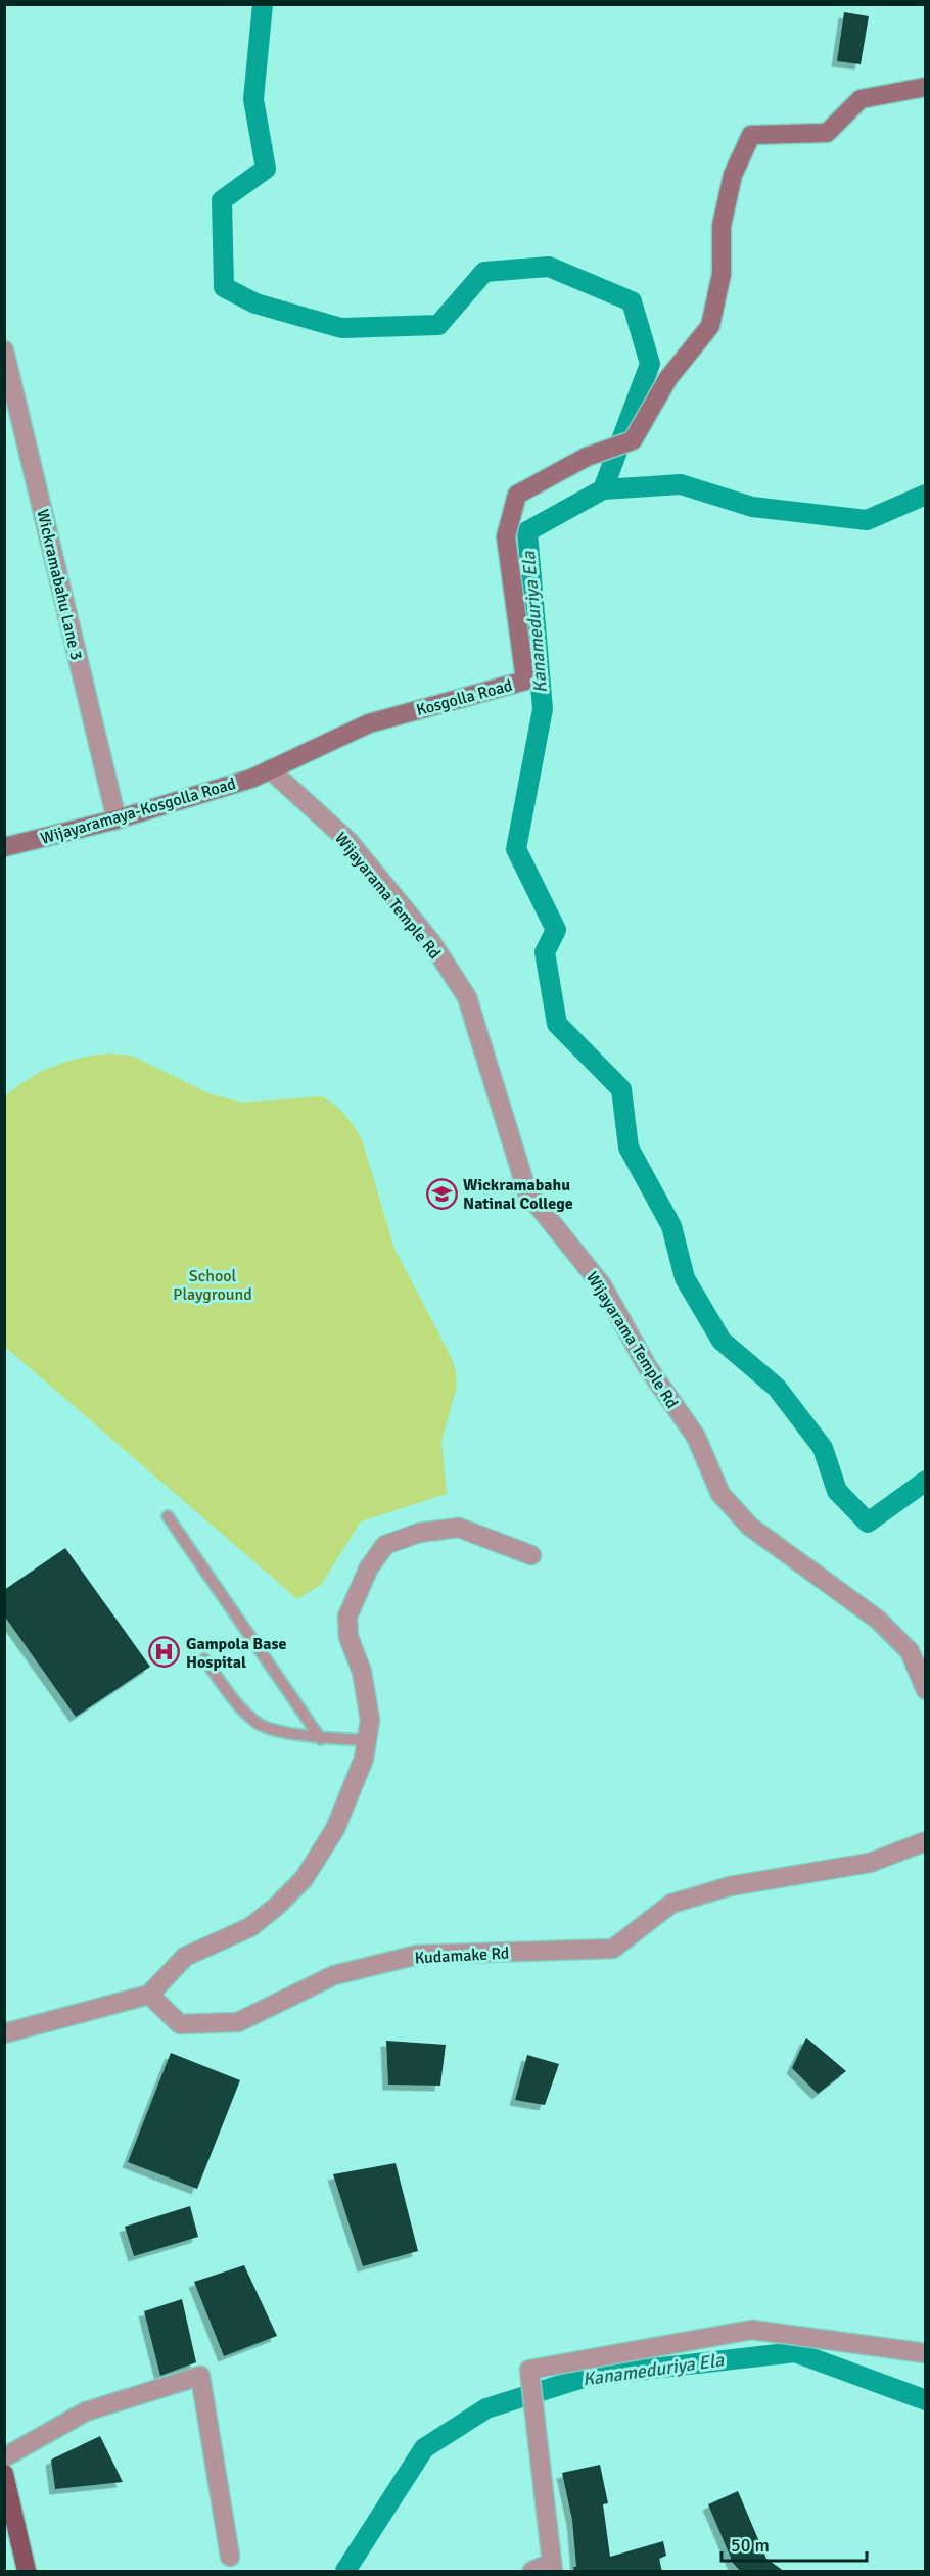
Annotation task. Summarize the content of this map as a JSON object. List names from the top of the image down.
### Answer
{
  "streets": {
    "street": [
      "Wickramabahu Lane 3",
      "Kosgolla Road",
      "Wijayaramaya-Kosgolla Road",
      "Wijayarama Temple Rd",
      "Kudamake Rd"
    ]
  },
  "crossings": [
    ["Wickramabahu Lane 3", "Wijayaramaya-Kosgolla Road"],
    ["Kosgolla Road", "Wijayaramaya-Kosgolla Road"],
    ["Kosgolla Road", "Wijayarama Temple Rd"],
    ["Wijayaramaya-Kosgolla Road", "Wijayarama Temple Rd"]
  ],
  "water": ["Kanameduriya Ela"],
  "parks": ["School Playground"],
  "places": {
    "school or university": ["Wickramabahu Natinal College"],
    "hospital": ["Gampola Base Hospital"]
  },
  "scale_bar": "50 m"
}
